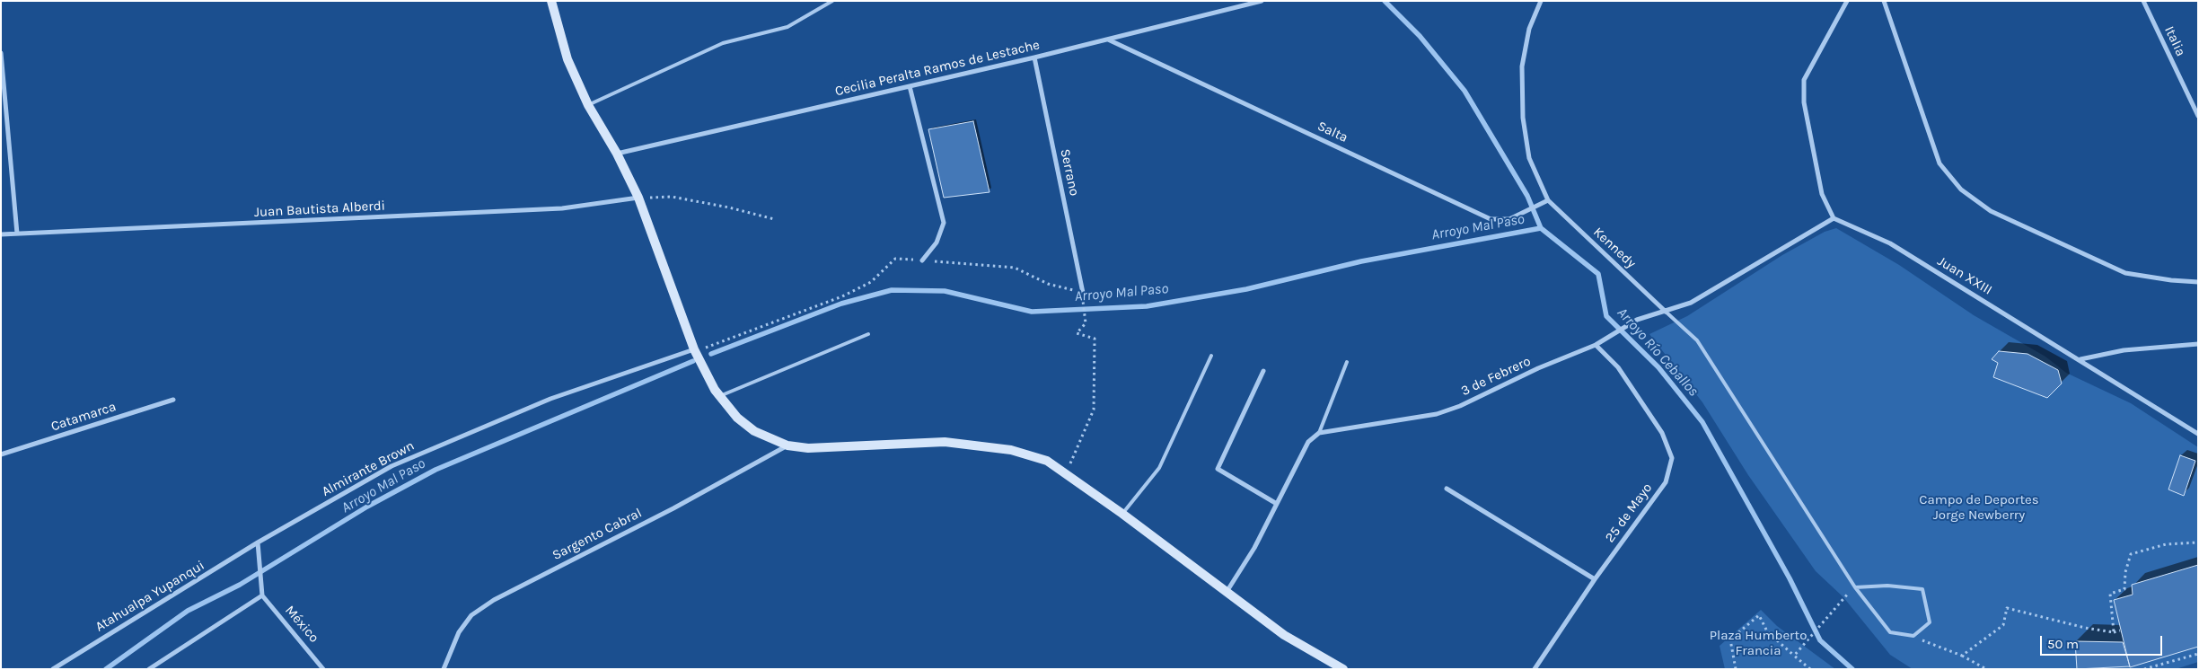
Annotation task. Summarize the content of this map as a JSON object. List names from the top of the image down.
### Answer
{
  "streets": {
    "street": [
      "Italia",
      "Cecilia Peralta Ramos de Lestache",
      "Salta",
      "Serrano",
      "Juan Bautista Alberdi",
      "Kennedy",
      "Juan XXIII",
      "3 de Febrero",
      "Catamarca",
      "Almirante Brown",
      "25 de Mayo",
      "Sargento Cabral",
      "Atahualpa Yupanqui",
      "México"
    ]
  },
  "crossings": [
    ["Cecilia Peralta Ramos de Lestache", "Salta"],
    ["Cecilia Peralta Ramos de Lestache", "Serrano"],
    ["Salta", "Kennedy"],
    ["Kennedy", "3 de Febrero"],
    ["Juan XXIII", "3 de Febrero"],
    ["3 de Febrero", "25 de Mayo"],
    ["Almirante Brown", "Atahualpa Yupanqui"]
  ],
  "water": ["Arroyo Mal Paso", "Arroyo Río Ceballos"],
  "parks": ["Campo de Deportes Jorge Newberry", "Plaza Humberto Francia"],
  "scale_bar": "50 m"
}
